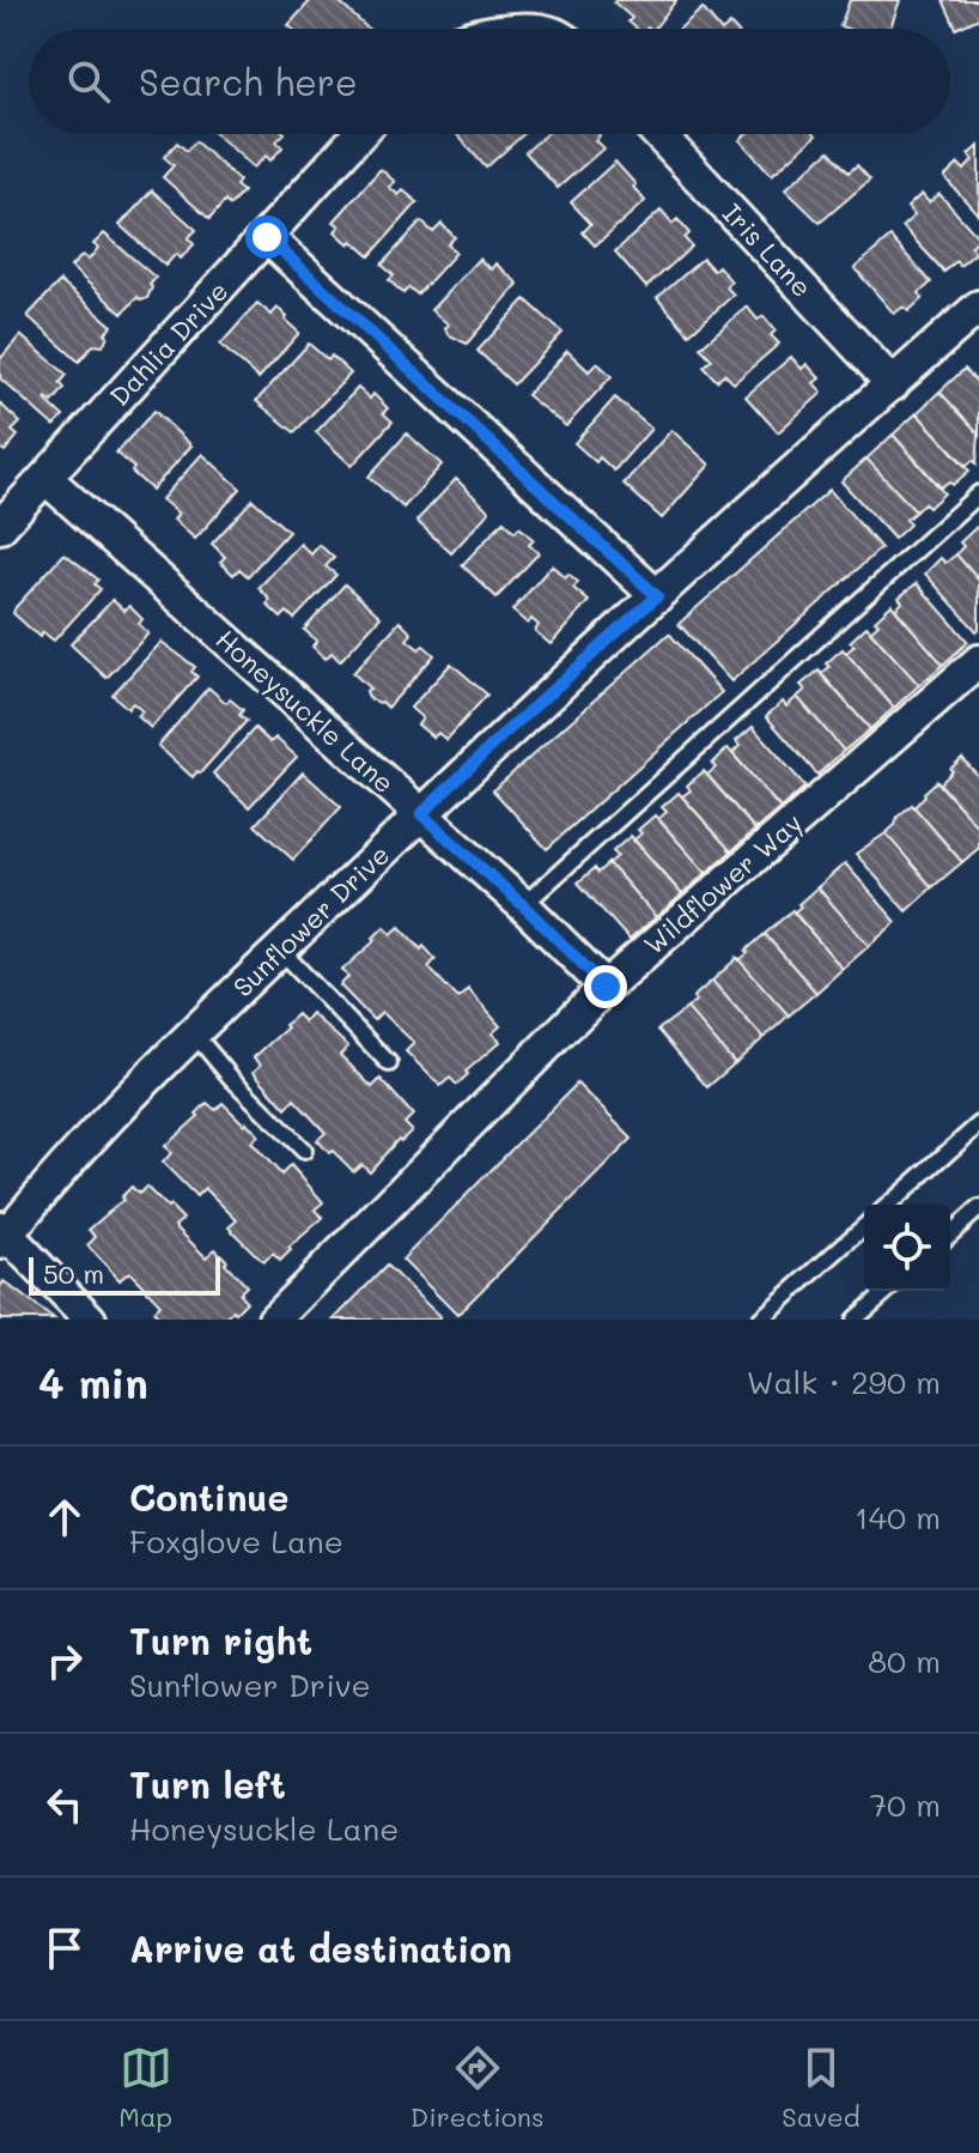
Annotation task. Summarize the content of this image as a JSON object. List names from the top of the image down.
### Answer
{
  "streets": {
    "street": [
      "Iris Lane",
      "Dahlia Drive",
      "Honeysuckle Lane",
      "Wildflower Way",
      "Sunflower Drive"
    ]
  },
  "crossings": [
    ["Iris Lane", "Sunflower Drive"],
    ["Dahlia Drive", "Honeysuckle Lane"],
    ["Honeysuckle Lane", "Wildflower Way"],
    ["Honeysuckle Lane", "Sunflower Drive"]
  ],
  "scale_bar": "50 m",
  "page": {
    "search": "Search here",
    "scale": "50 m",
    "heading": ["4 min", "Walk · 290 m"],
    "list": [
      ["Continue", "Foxglove Lane", "140 m"],
      ["Turn right", "Sunflower Drive", "80 m"],
      ["Turn left", "Honeysuckle Lane", "70 m"],
      "Arrive at destination"
    ],
    "nav": ["Map", "Directions", "Saved"]
  }
}
